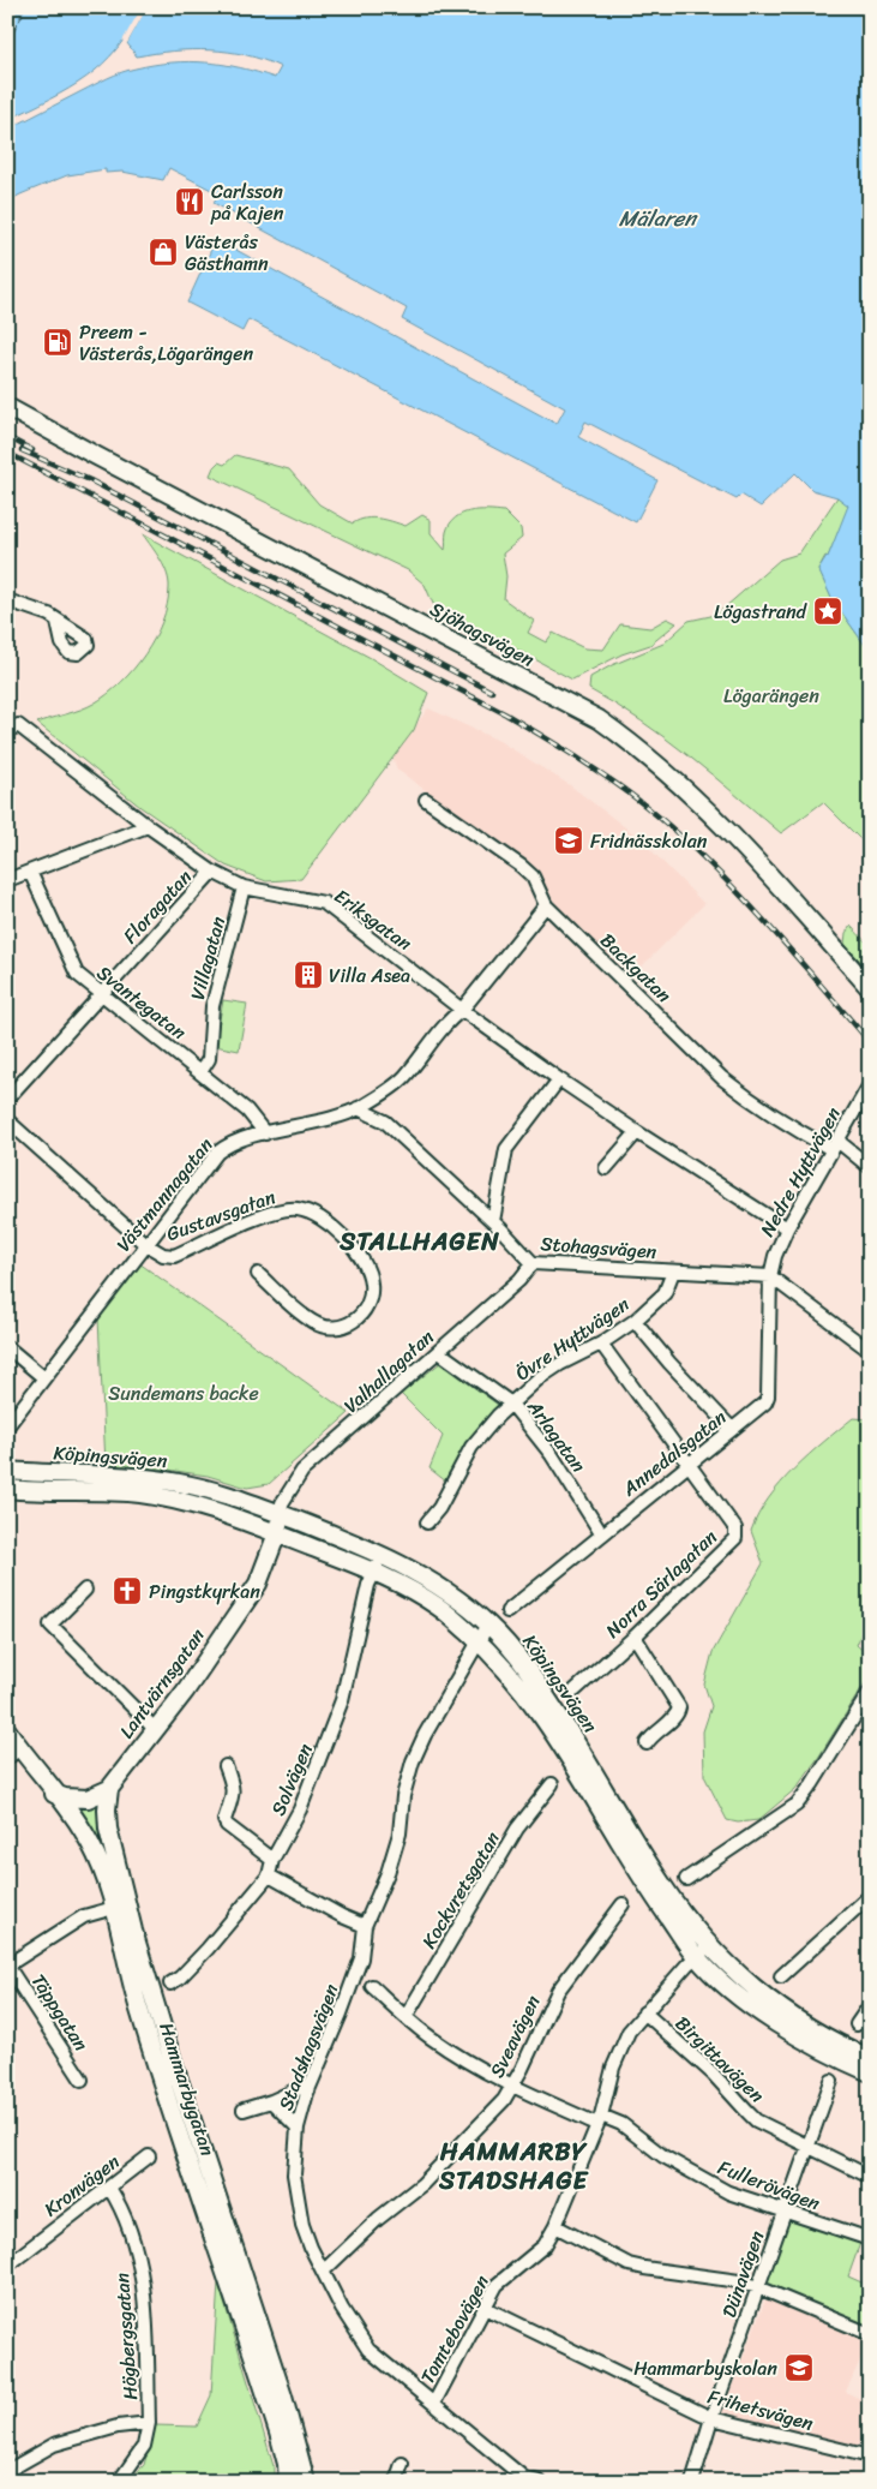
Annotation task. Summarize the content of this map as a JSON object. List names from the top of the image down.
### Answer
{
  "streets": {
    "main road": [
      "Sjöhagsvägen",
      "Köpingsvägen",
      "Lantvärnsgatan",
      "Hammarbygatan"
    ],
    "street": [
      "Floragatan",
      "Eriksgatan",
      "Villagatan",
      "Backgatan",
      "Svantegatan",
      "Nedre Hyttvägen",
      "Västmannagatan",
      "Gustavsgatan",
      "Stohagsvägen",
      "Övre Hyttvägen",
      "Valhallagatan",
      "Arlagatan",
      "Annedalsgatan",
      "Norra Särlagatan",
      "Solvägen",
      "Kockvretsgatan",
      "Täppgatan",
      "Sveavägen",
      "Stadshagsvägen",
      "Birgittavägen",
      "Kronvägen",
      "Fullerövägen",
      "Dünavägen",
      "Tomtebovägen",
      "Högbergsgatan",
      "Frihetsvägen"
    ]
  },
  "crossings": [
    ["Floragatan", "Eriksgatan"],
    ["Floragatan", "Svantegatan"],
    ["Eriksgatan", "Villagatan"],
    ["Eriksgatan", "Nedre Hyttvägen"],
    ["Eriksgatan", "Västmannagatan"],
    ["Villagatan", "Svantegatan"],
    ["Backgatan", "Nedre Hyttvägen"],
    ["Backgatan", "Västmannagatan"],
    ["Svantegatan", "Västmannagatan"],
    ["Nedre Hyttvägen", "Stohagsvägen"],
    ["Nedre Hyttvägen", "Annedalsgatan"],
    ["Västmannagatan", "Gustavsgatan"],
    ["Västmannagatan", "Stohagsvägen"],
    ["Stohagsvägen", "Övre Hyttvägen"],
    ["Stohagsvägen", "Valhallagatan"],
    ["Stohagsvägen", "Annedalsgatan"],
    ["Övre Hyttvägen", "Arlagatan"],
    ["Övre Hyttvägen", "Norra Särlagatan"],
    ["Valhallagatan", "Arlagatan"],
    ["Valhallagatan", "Köpingsvägen"],
    ["Valhallagatan", "Lantvärnsgatan"],
    ["Arlagatan", "Annedalsgatan"],
    ["Annedalsgatan", "Norra Särlagatan"],
    ["Köpingsvägen", "Lantvärnsgatan"],
    ["Köpingsvägen", "Solvägen"],
    ["Köpingsvägen", "Stadshagsvägen"],
    ["Köpingsvägen", "Tomtebovägen"],
    ["Lantvärnsgatan", "Hammarbygatan"],
    ["Kockvretsgatan", "Fullerövägen"],
    ["Sveavägen", "Stadshagsvägen"],
    ["Sveavägen", "Fullerövägen"],
    ["Stadshagsvägen", "Tomtebovägen"],
    ["Birgittavägen", "Dünavägen"],
    ["Birgittavägen", "Tomtebovägen"],
    ["Kronvägen", "Högbergsgatan"],
    ["Fullerövägen", "Dünavägen"],
    ["Fullerövägen", "Tomtebovägen"],
    ["Dünavägen", "Frihetsvägen"],
    ["Tomtebovägen", "Frihetsvägen"]
  ],
  "districts": ["STALLHAGEN", "HAMMARBY STADSHAGE"],
  "water": ["Mälaren"],
  "parks": ["Lögarängen", "Sundemans backe"],
  "places": {
    "restaurant": ["Carlsson på Kajen"],
    "shop": ["Västerås Gästhamn"],
    "fuel station": ["Preem - Västerås,Lögarängen"],
    "place": ["Lögastrand"],
    "school or university": ["Fridnässkolan", "Hammarbyskolan"],
    "building": ["Villa Asea"],
    "church": ["Pingstkyrkan"]
  }
}
